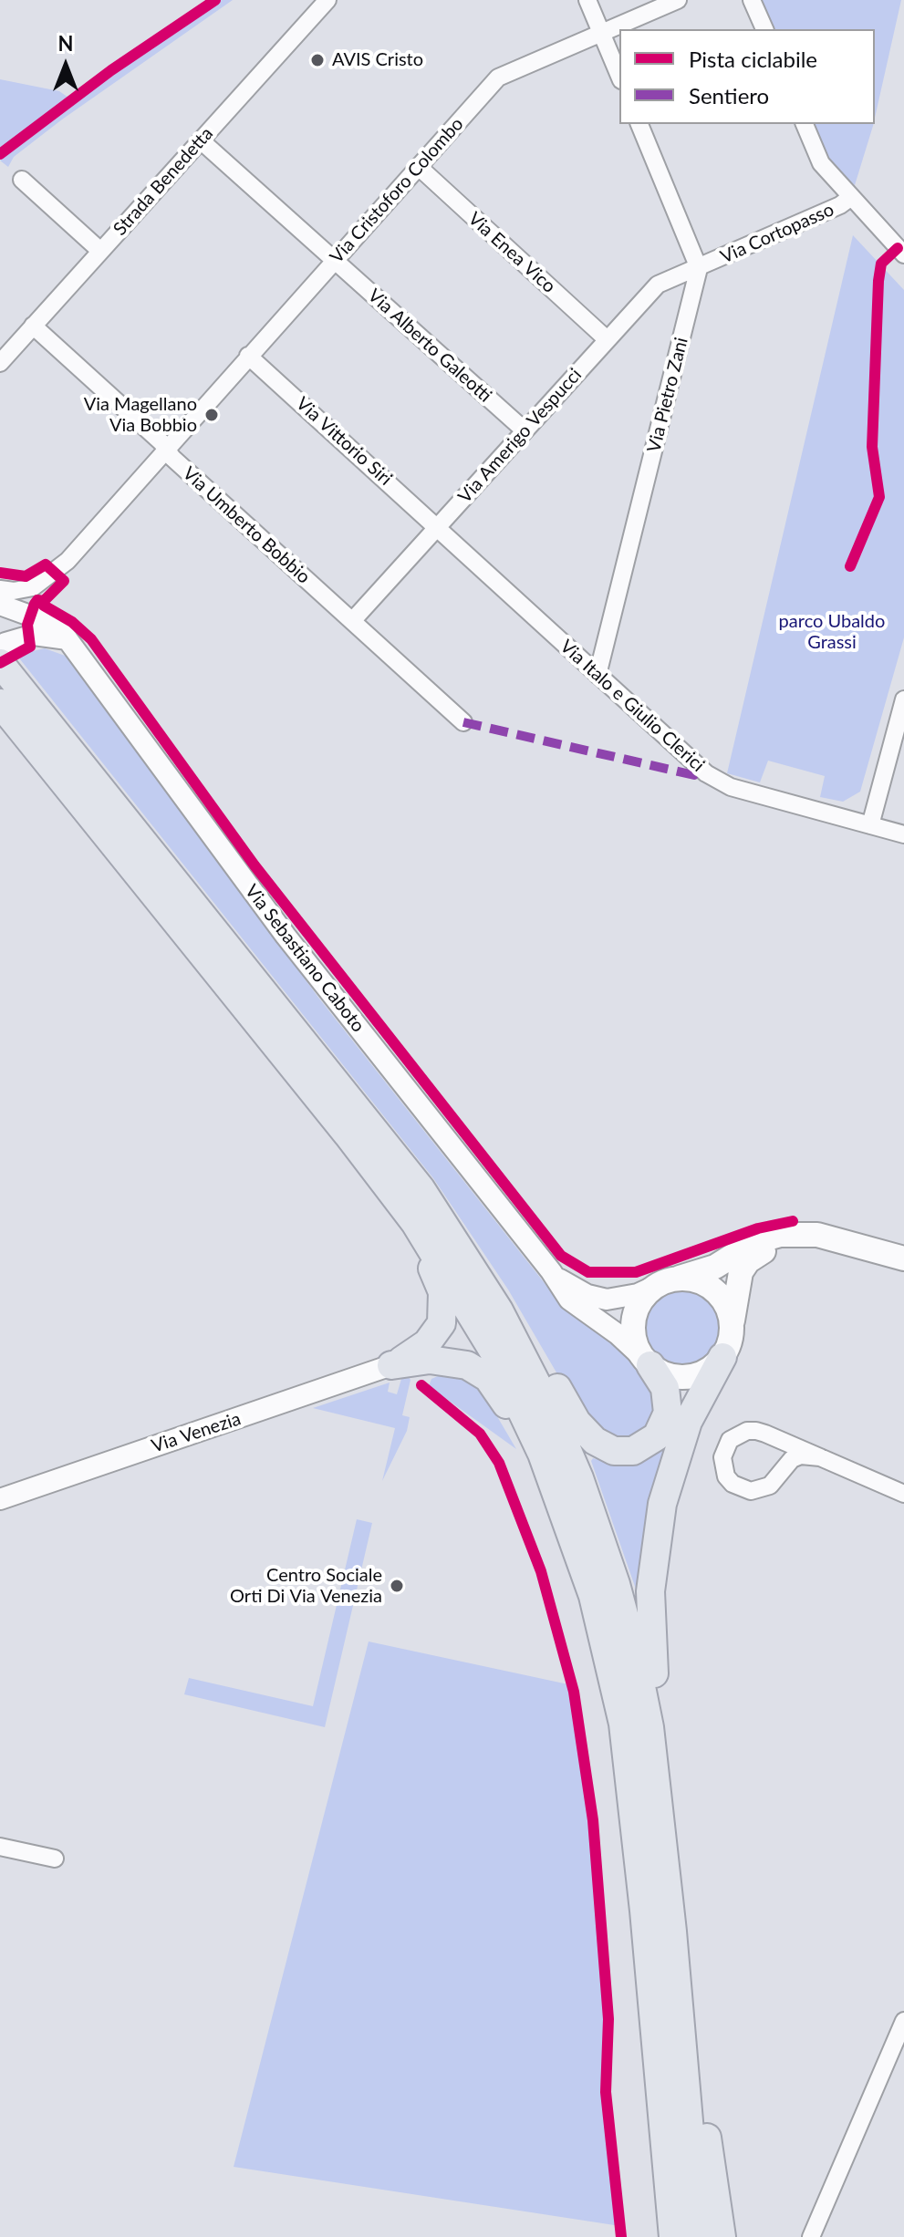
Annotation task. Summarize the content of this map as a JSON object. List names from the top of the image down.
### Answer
{
  "streets": {
    "street": [
      "Strada Benedetta",
      "Via Cristoforo Colombo",
      "Via Cortopasso",
      "Via Enea Vico",
      "Via Alberto Galeotti",
      "Via Pietro Zani",
      "Via Amerigo Vespucci",
      "Via Vittorio Siri",
      "Via Umberto Bobbio",
      "Via Italo e Giulio Clerici",
      "Via Sebastiano Caboto",
      "Via Venezia"
    ]
  },
  "crossings": [
    ["Strada Benedetta", "Via Alberto Galeotti"],
    ["Strada Benedetta", "Via Umberto Bobbio"],
    ["Via Cristoforo Colombo", "Via Enea Vico"],
    ["Via Cristoforo Colombo", "Via Alberto Galeotti"],
    ["Via Cristoforo Colombo", "Via Vittorio Siri"],
    ["Via Cristoforo Colombo", "Via Umberto Bobbio"],
    ["Via Cortopasso", "Via Pietro Zani"],
    ["Via Cortopasso", "Via Amerigo Vespucci"],
    ["Via Enea Vico", "Via Amerigo Vespucci"],
    ["Via Alberto Galeotti", "Via Amerigo Vespucci"],
    ["Via Pietro Zani", "Via Amerigo Vespucci"],
    ["Via Pietro Zani", "Via Italo e Giulio Clerici"],
    ["Via Amerigo Vespucci", "Via Vittorio Siri"],
    ["Via Amerigo Vespucci", "Via Umberto Bobbio"],
    ["Via Amerigo Vespucci", "Via Italo e Giulio Clerici"],
    ["Via Vittorio Siri", "Via Italo e Giulio Clerici"]
  ],
  "parks": ["parco Ubaldo Grassi"],
  "places": ["AVIS Cristo", "Via Magellano Via Bobbio", "Centro Sociale Orti Di Via Venezia"],
  "legend": ["Pista ciclabile", "Sentiero"],
  "north": "top"
}
